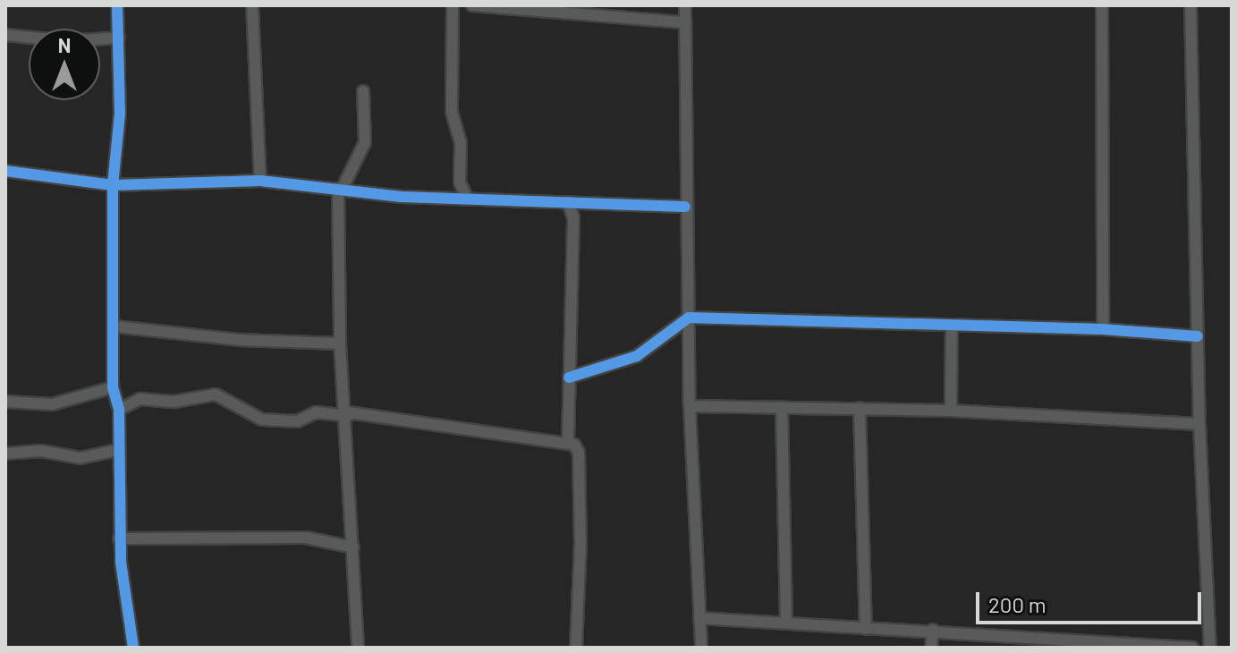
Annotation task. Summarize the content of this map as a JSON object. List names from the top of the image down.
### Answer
{
  "scale_bar": "200 m",
  "north": "top"
}
